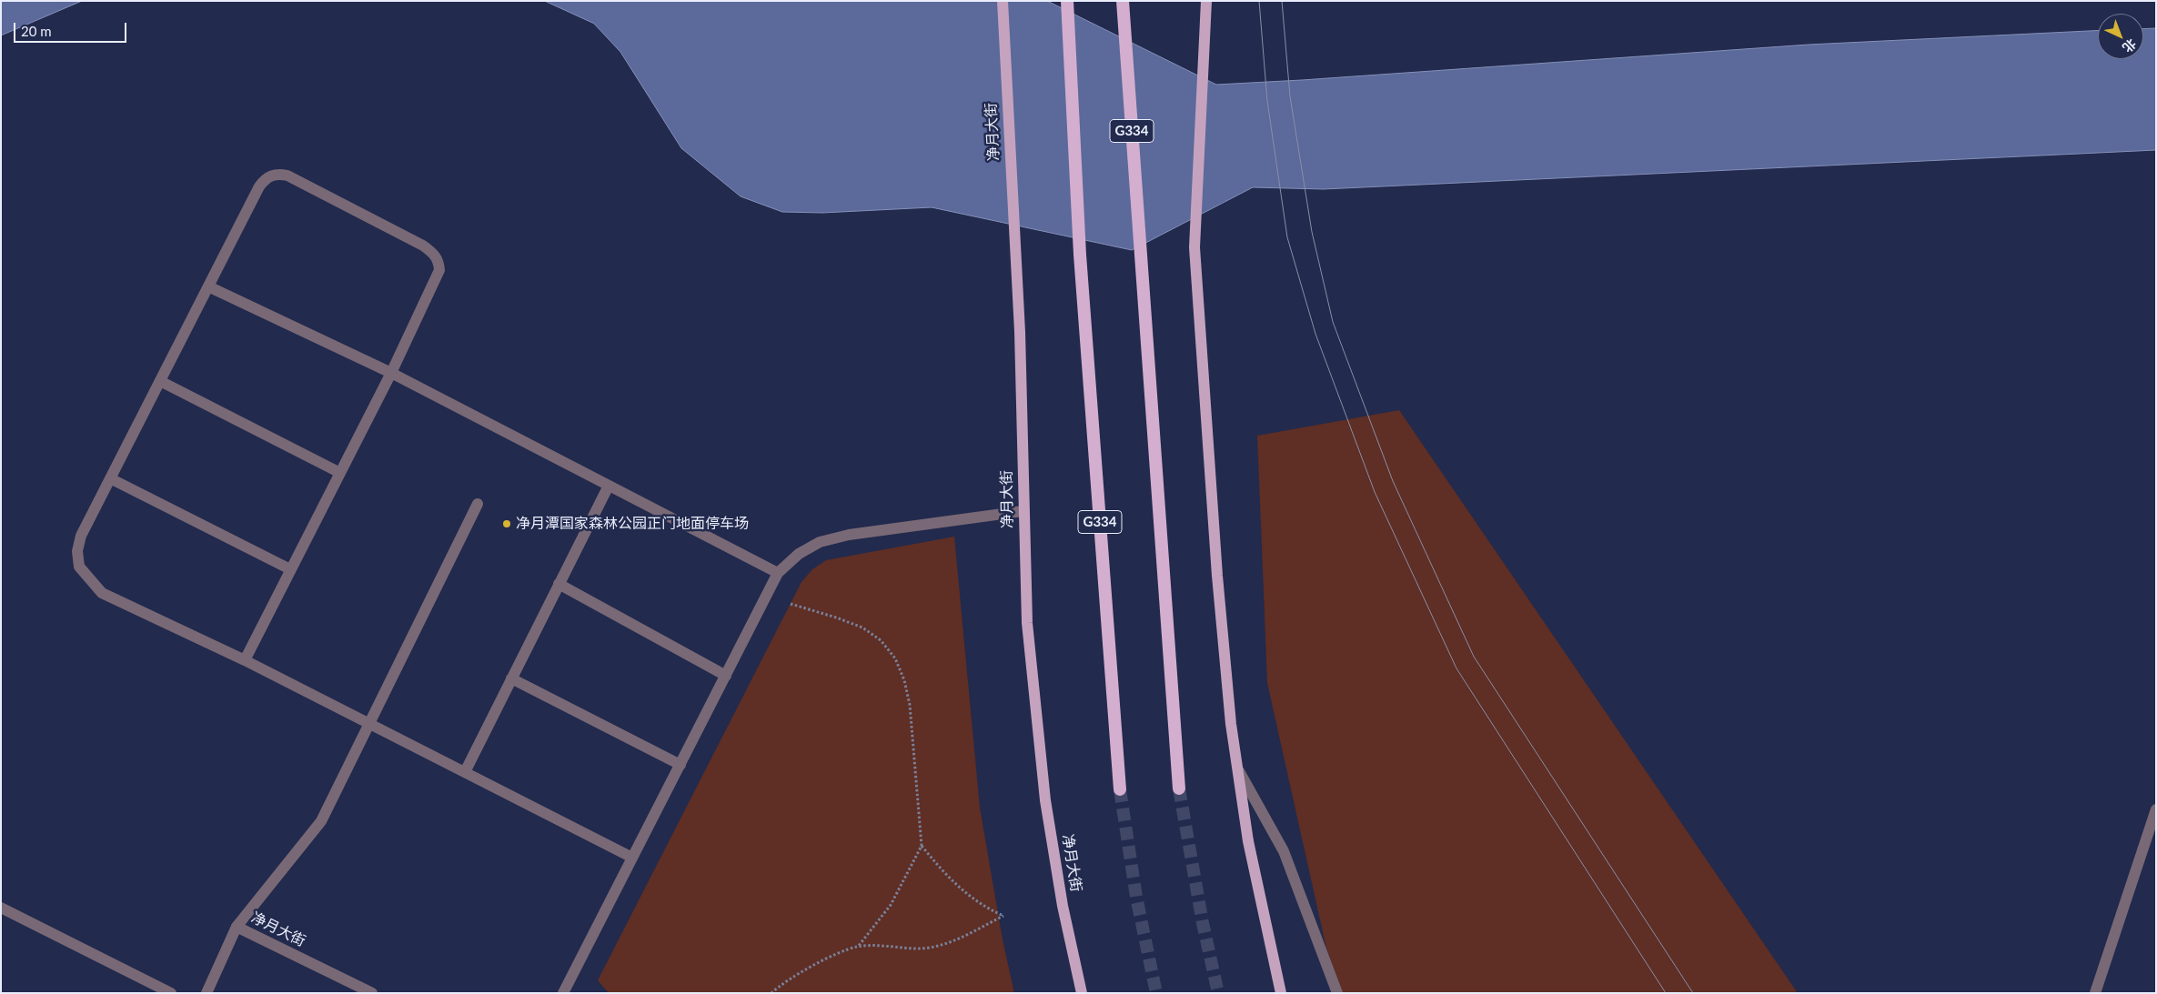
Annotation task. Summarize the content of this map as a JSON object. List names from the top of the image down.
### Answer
{
  "streets": {
    "highway": ["G334"],
    "main road": ["净月大街"]
  },
  "places": ["净月潭国家森林公园正门地面停车场"],
  "scale_bar": "20 m",
  "north": "bottom right"
}
